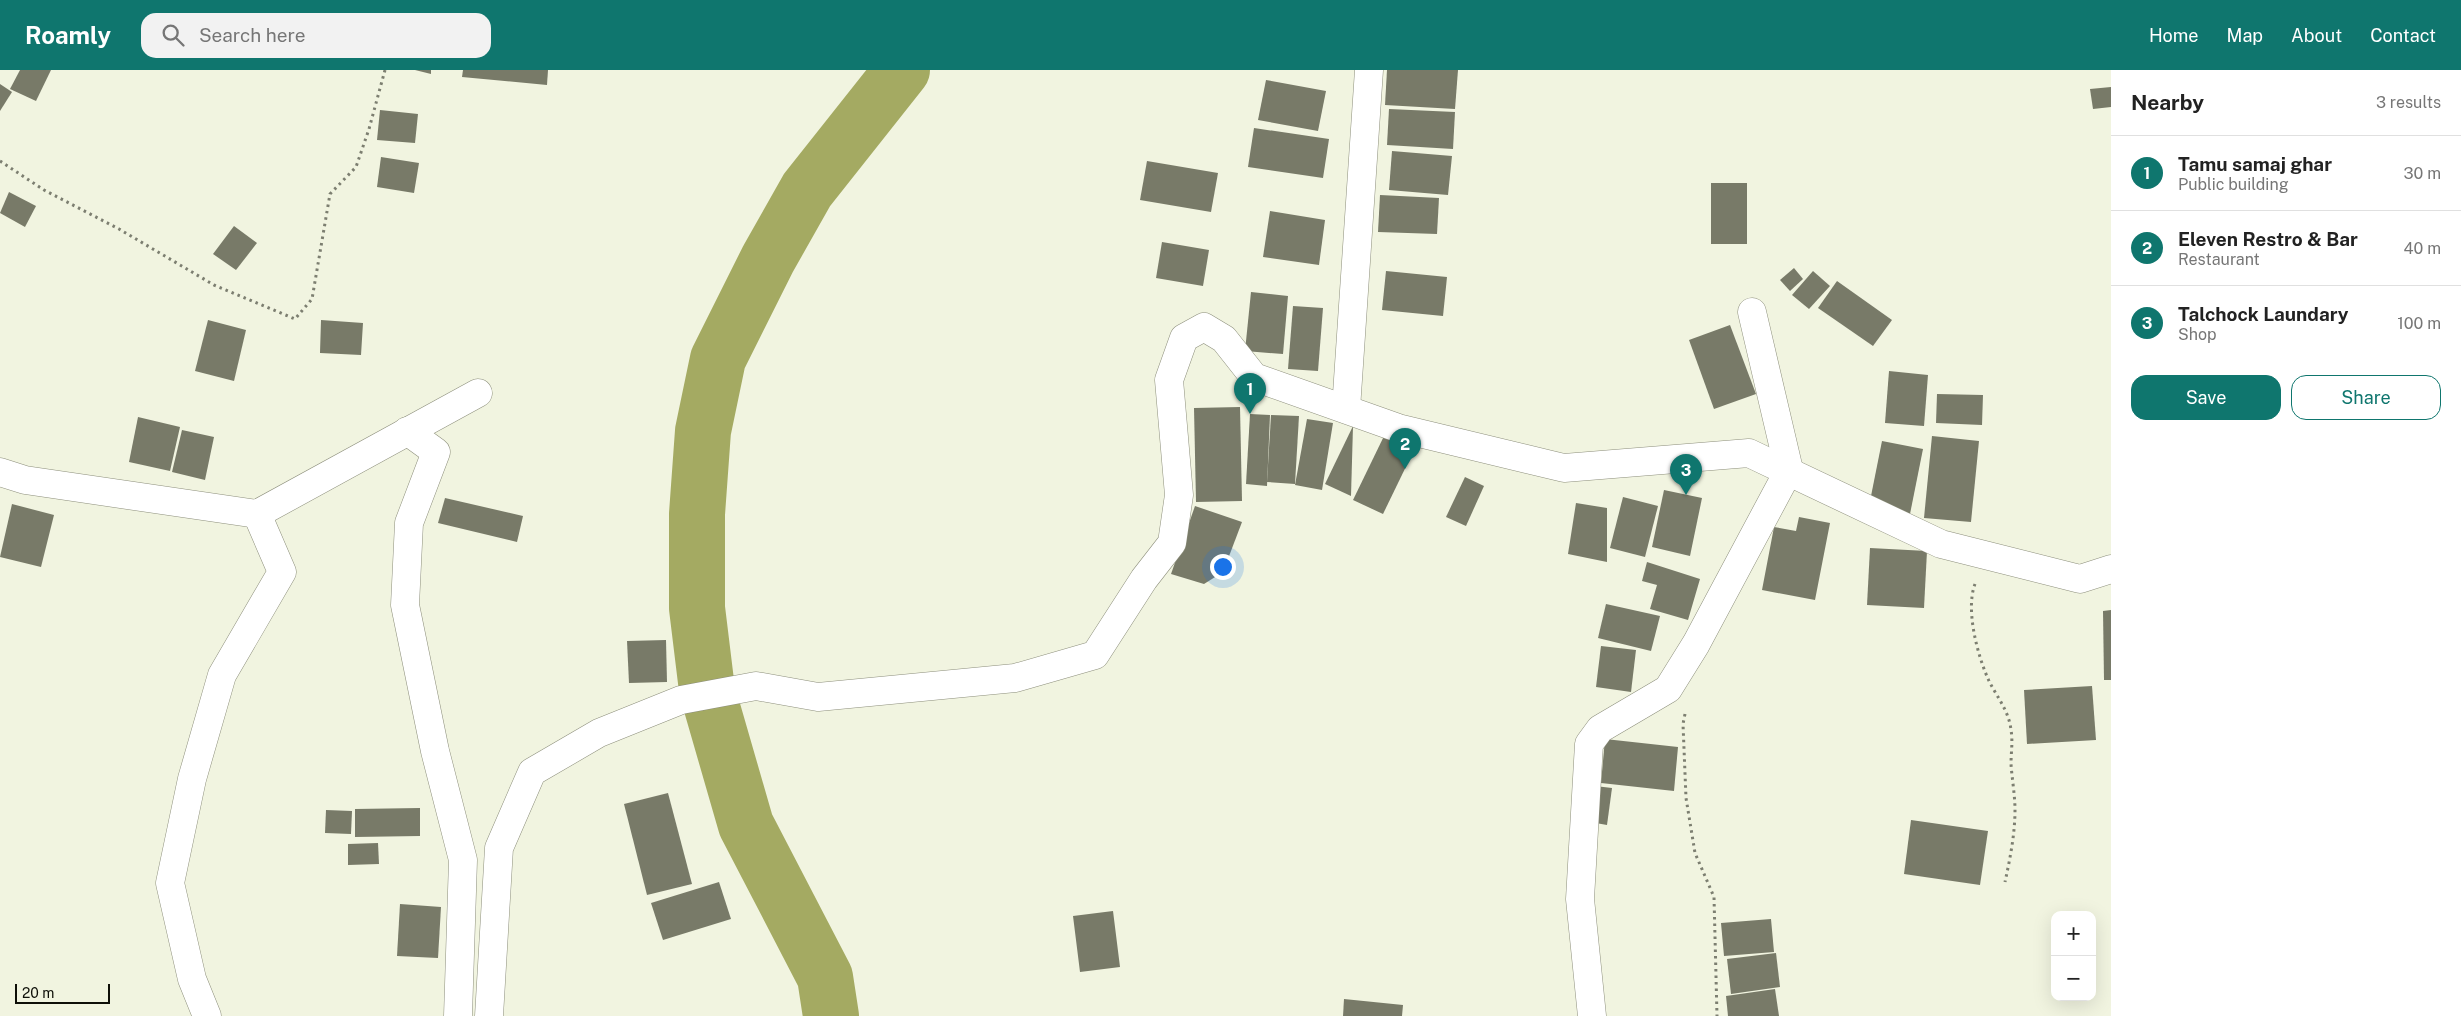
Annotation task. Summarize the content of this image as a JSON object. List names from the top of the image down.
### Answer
{
  "scale_bar": "20 m",
  "page": {
    "header": "Roamly",
    "search": "Search here",
    "nav": [
      "Home",
      "Map",
      "About",
      "Contact"
    ],
    "heading": ["Nearby", "3 results"],
    "list": [
      {
        "mark": "1",
        "name": "Tamu samaj ghar",
        "note": "Public building",
        "value": "30 m"
      },
      {
        "mark": "2",
        "name": "Eleven Restro & Bar",
        "note": "Restaurant",
        "value": "40 m"
      },
      {
        "mark": "3",
        "name": "Talchock Laundary",
        "note": "Shop",
        "value": "100 m"
      }
    ],
    "buttons": ["Save", "Share"],
    "pins": ["1", "2", "3"],
    "map_buttons": ["+", "−"],
    "scale": "20 m"
  }
}
